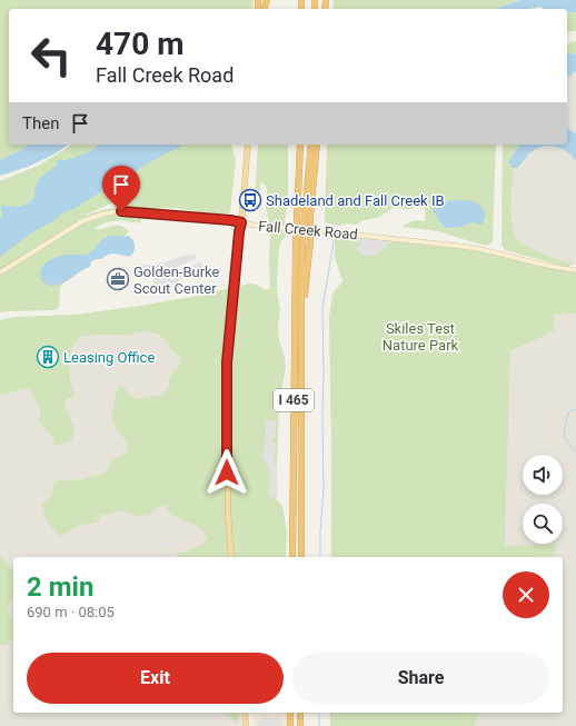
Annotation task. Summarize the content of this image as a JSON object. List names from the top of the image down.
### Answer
{
  "streets": {
    "highway": ["I 465"],
    "main road": ["Fall Creek Road"]
  },
  "parks": ["Skiles Test Nature Park"],
  "places": {
    "bus stop": ["Shadeland and Fall Creek IB"],
    "office": ["Golden-Burke Scout Center"],
    "building": ["Leasing Office"]
  },
  "page": {
    "turn": ["470 m", "Fall Creek Road"],
    "then": "Then",
    "heading": ["2 min", "690 m · 08:05"],
    "buttons": ["Exit", "Share"]
  }
}
